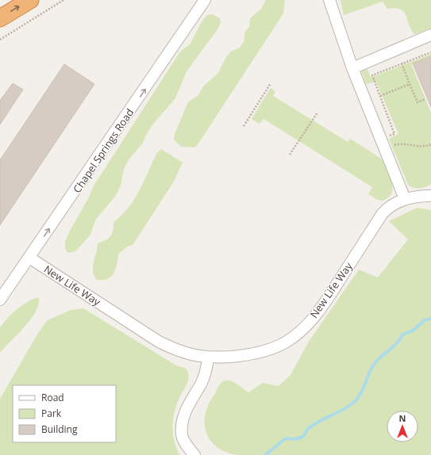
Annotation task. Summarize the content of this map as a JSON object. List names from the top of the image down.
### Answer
{
  "streets": {
    "street": ["Chapel Springs Road", "New Life Way"]
  },
  "crossings": [
    ["Chapel Springs Road", "New Life Way"]
  ],
  "one_way": ["Chapel Springs Road"],
  "legend": ["Road", "Park", "Building"],
  "north": "top"
}
